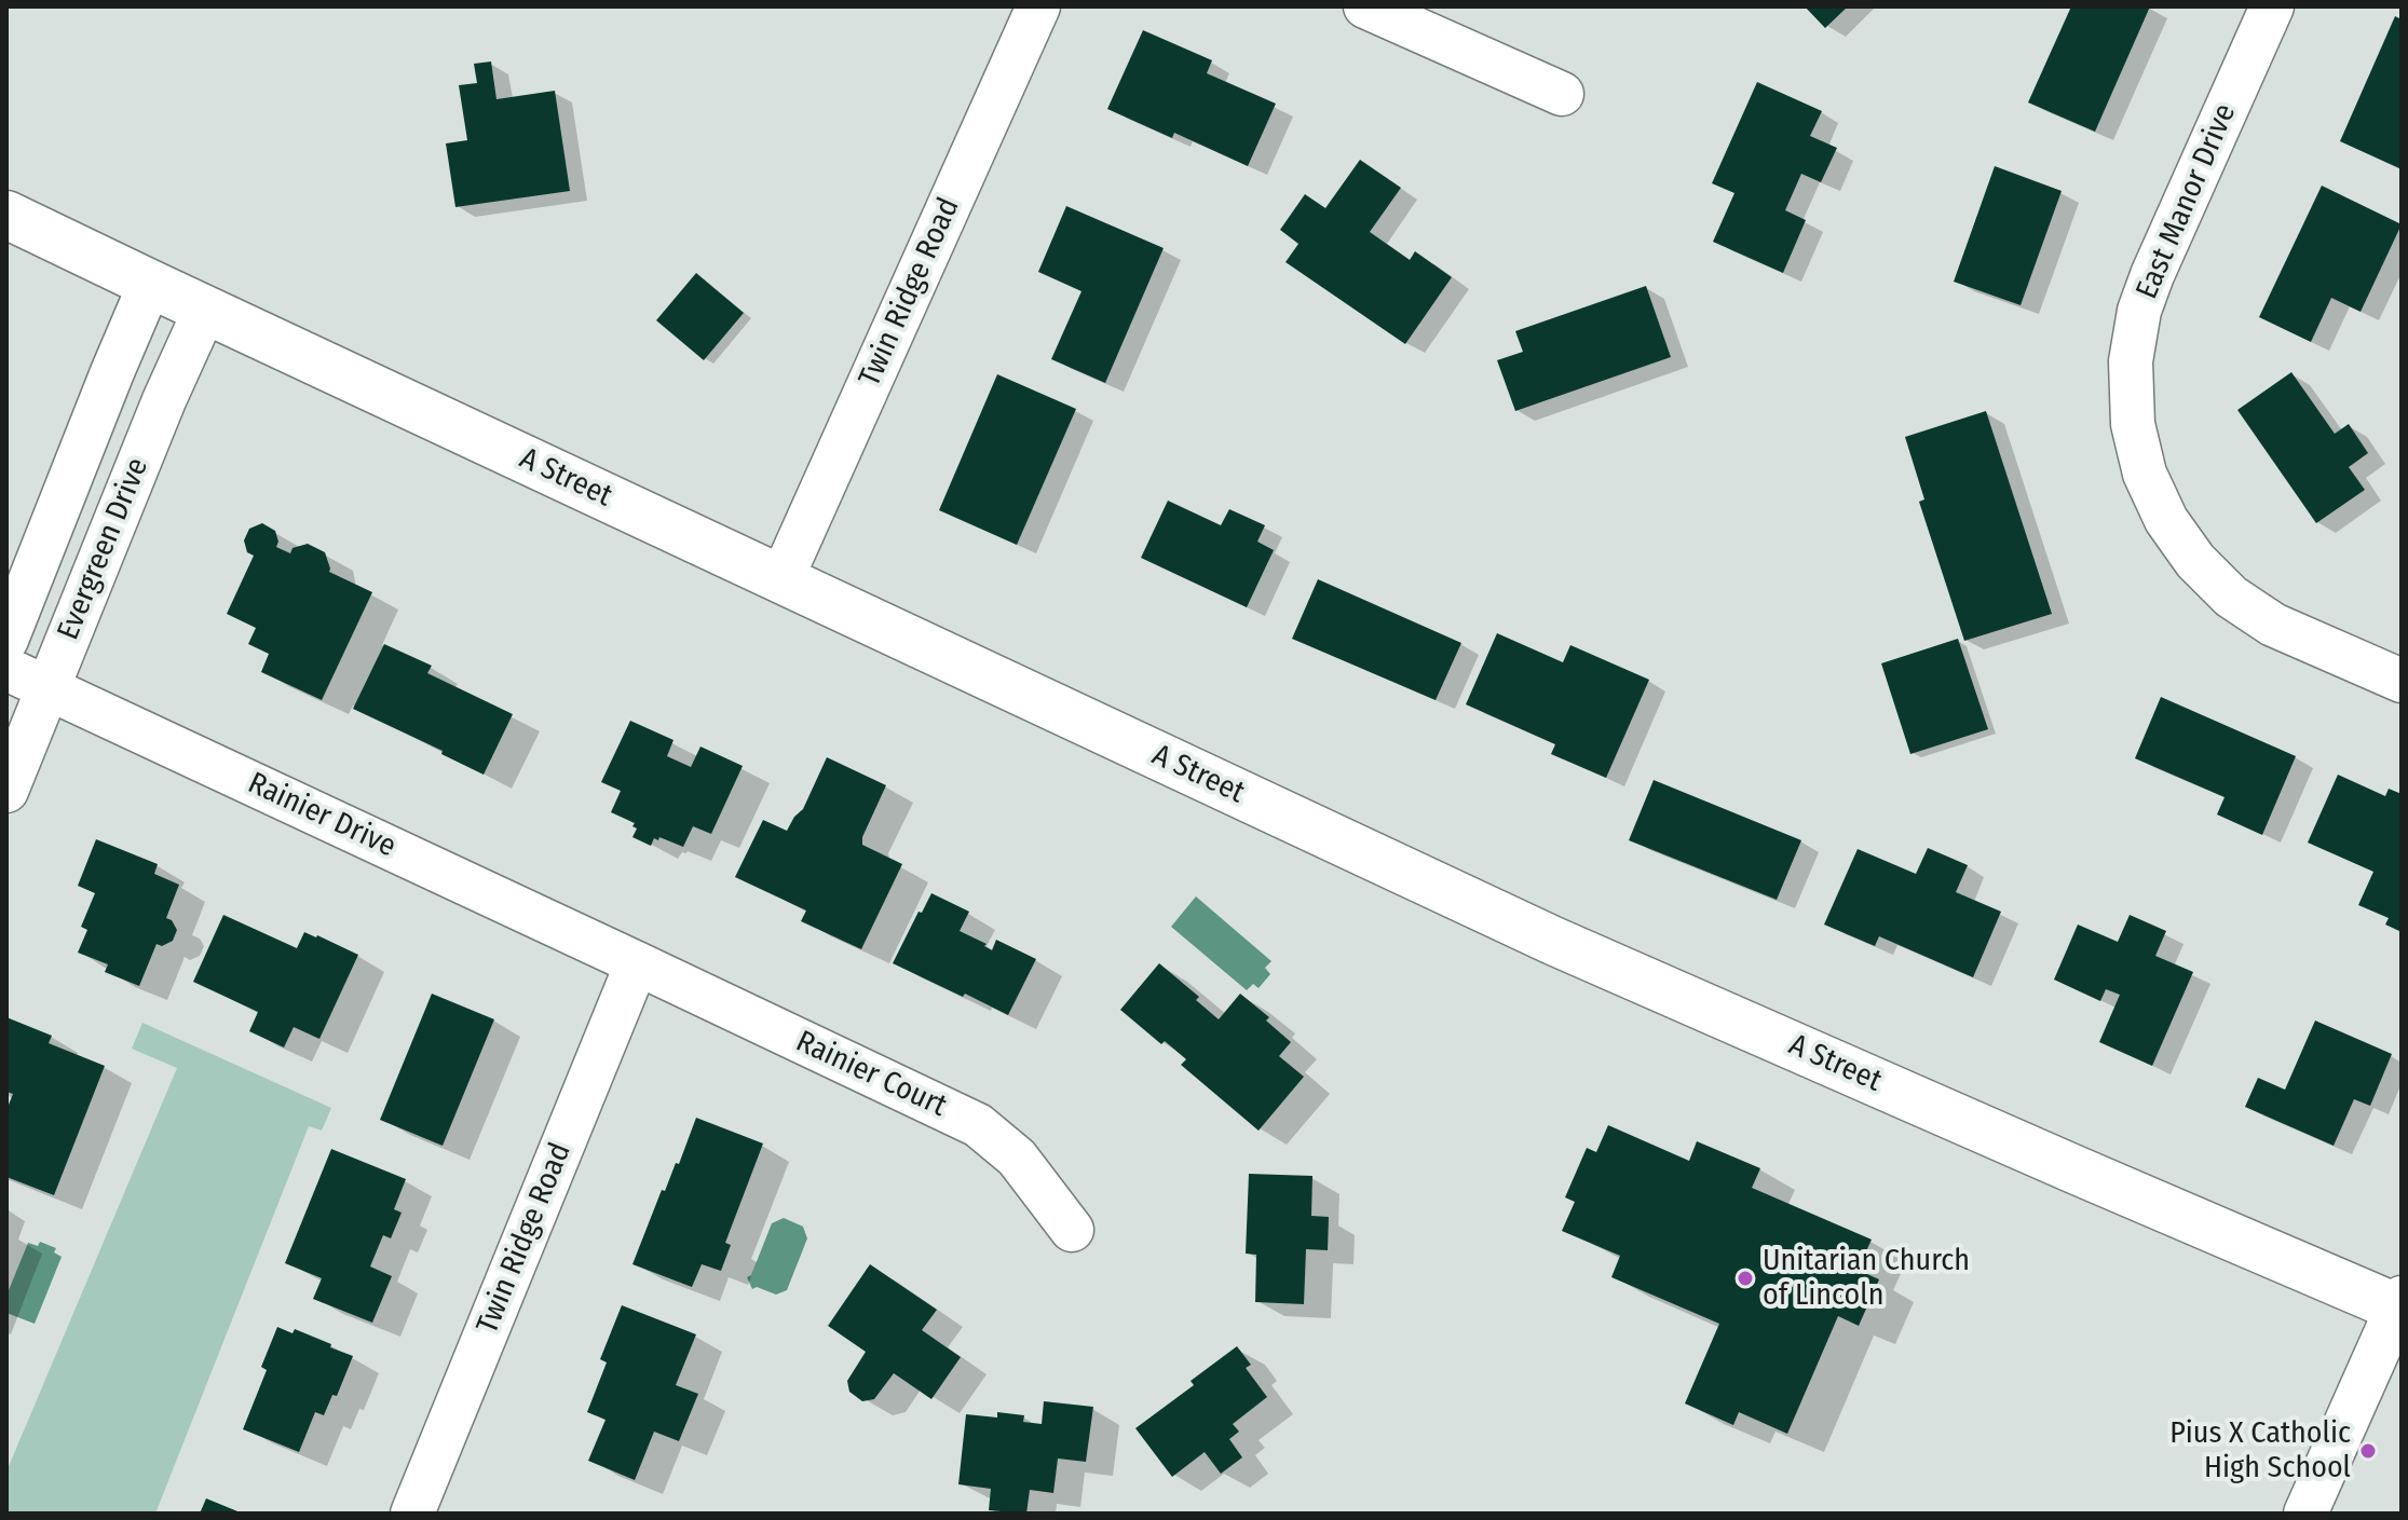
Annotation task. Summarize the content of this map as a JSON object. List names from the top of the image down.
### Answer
{
  "streets": {
    "main road": ["A Street"],
    "street": [
      "East Manor Drive",
      "Twin Ridge Road",
      "Evergreen Drive",
      "Rainier Drive",
      "Rainier Court"
    ]
  },
  "crossings": [
    ["Twin Ridge Road", "A Street"],
    ["Twin Ridge Road", "Rainier Drive"],
    ["Twin Ridge Road", "Rainier Court"],
    ["A Street", "Evergreen Drive"],
    ["Evergreen Drive", "Rainier Drive"],
    ["Rainier Drive", "Rainier Court"]
  ],
  "places": ["Unitarian Church of Lincoln", "Pius X Catholic High School"]
}
